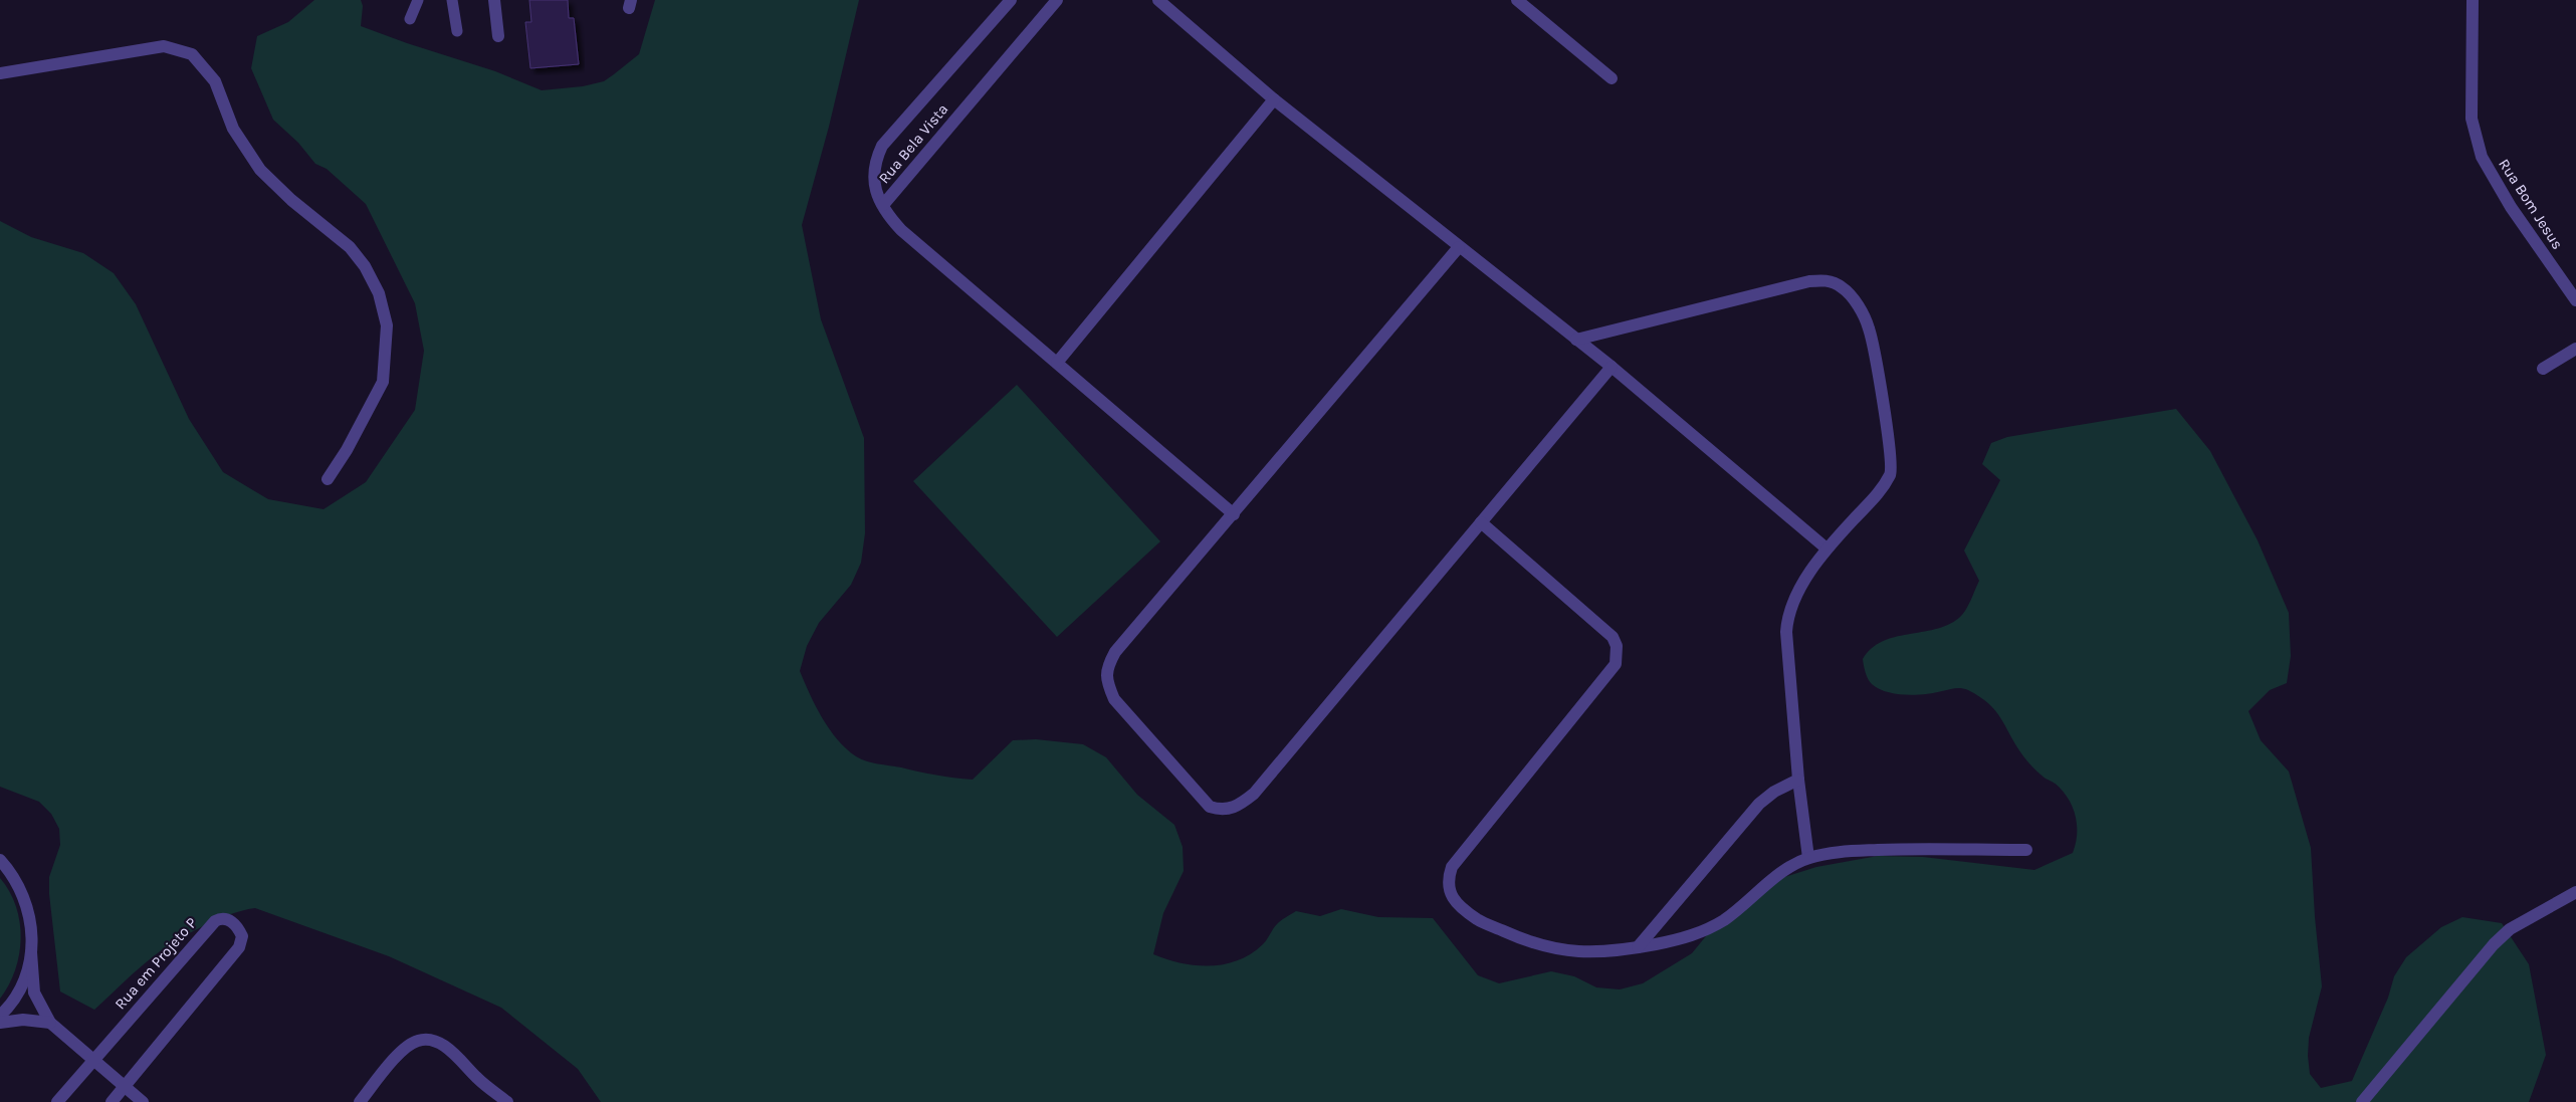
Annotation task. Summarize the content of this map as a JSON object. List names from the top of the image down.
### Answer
{
  "streets": {
    "street": ["Rua Bela Vista", "Rua Bom Jesus", "Rua em Projeto P"]
  }
}
